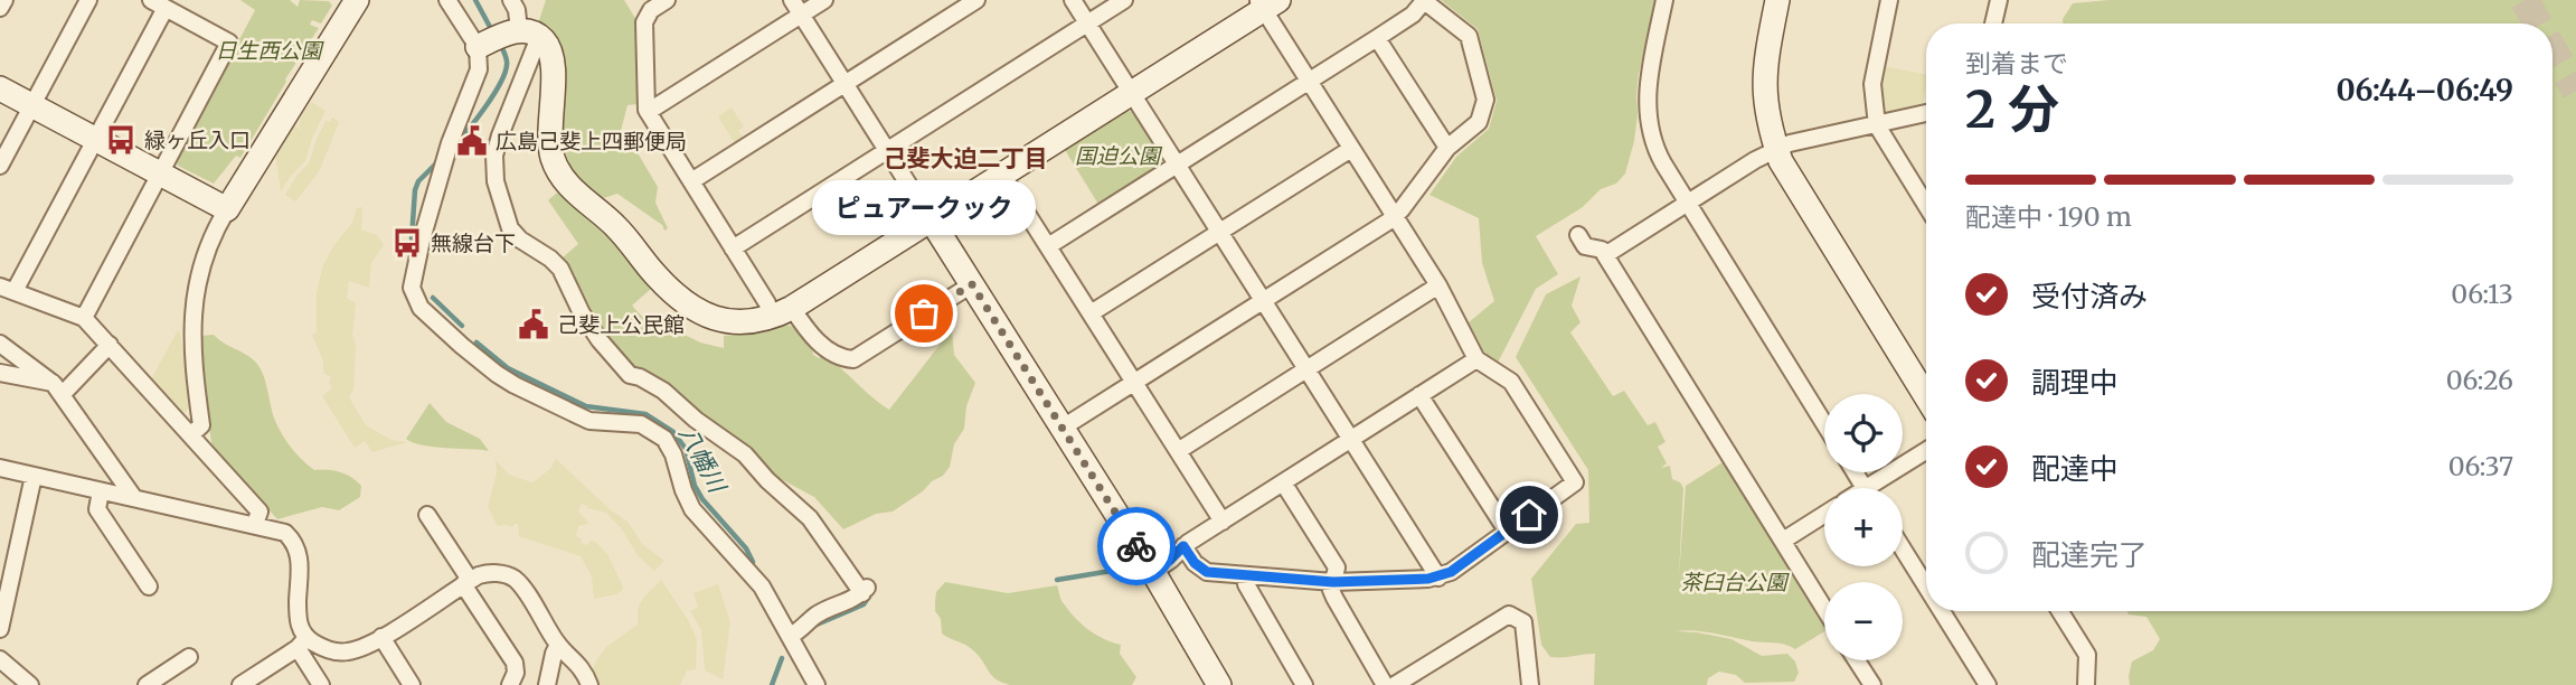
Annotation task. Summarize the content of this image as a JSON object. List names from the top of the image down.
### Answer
{
  "districts": ["己斐大迫二丁目"],
  "water": ["八幡川"],
  "parks": ["日生西公園", "国迫公園", "茶臼台公園"],
  "places": {
    "bus stop": ["緑ヶ丘入口", "無線台下"],
    "public building": ["広島己斐上四郵便局", "己斐上公民館"],
    "other": ["ピュアークック"]
  },
  "page": {
    "heading": ["2 分", "到着まで", "06:44–06:49"],
    "bar": "配達中 · 190 m",
    "bubble": "ピュアークック",
    "list": [
      ["受付済み", "06:13"],
      ["調理中", "06:26"],
      ["配達中", "06:37"],
      "配達完了"
    ],
    "map_buttons": ["+", "−"]
  }
}
